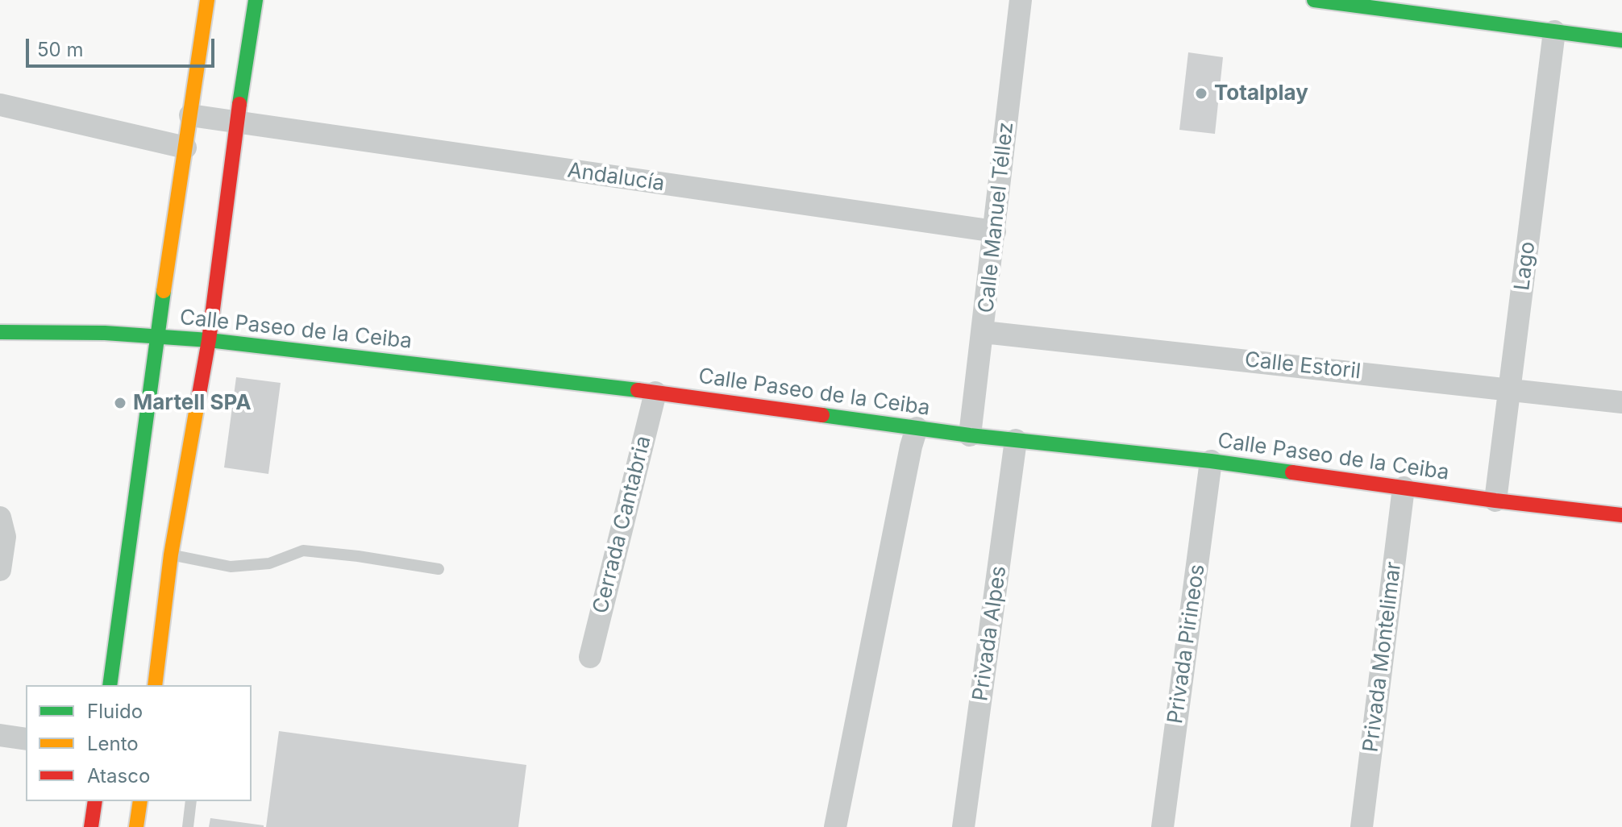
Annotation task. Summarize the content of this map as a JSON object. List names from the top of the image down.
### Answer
{
  "streets": {
    "street": [
      "Andalucía",
      "Calle Manuel Téllez",
      "Lago",
      "Calle Paseo de la Ceiba",
      "Calle Estoril",
      "Cerrada Cantabria",
      "Privada Alpes",
      "Privada Pirineos",
      "Privada Montelimar"
    ]
  },
  "crossings": [
    ["Andalucía", "Calle Manuel Téllez"],
    ["Calle Manuel Téllez", "Calle Paseo de la Ceiba"],
    ["Calle Manuel Téllez", "Calle Estoril"],
    ["Lago", "Calle Paseo de la Ceiba"],
    ["Lago", "Calle Estoril"],
    ["Calle Paseo de la Ceiba", "Cerrada Cantabria"],
    ["Calle Paseo de la Ceiba", "Privada Alpes"],
    ["Calle Paseo de la Ceiba", "Privada Pirineos"],
    ["Calle Paseo de la Ceiba", "Privada Montelimar"]
  ],
  "places": ["Totalplay", "Martell SPA"],
  "legend": ["Fluido", "Lento", "Atasco"],
  "scale_bar": "50 m"
}
